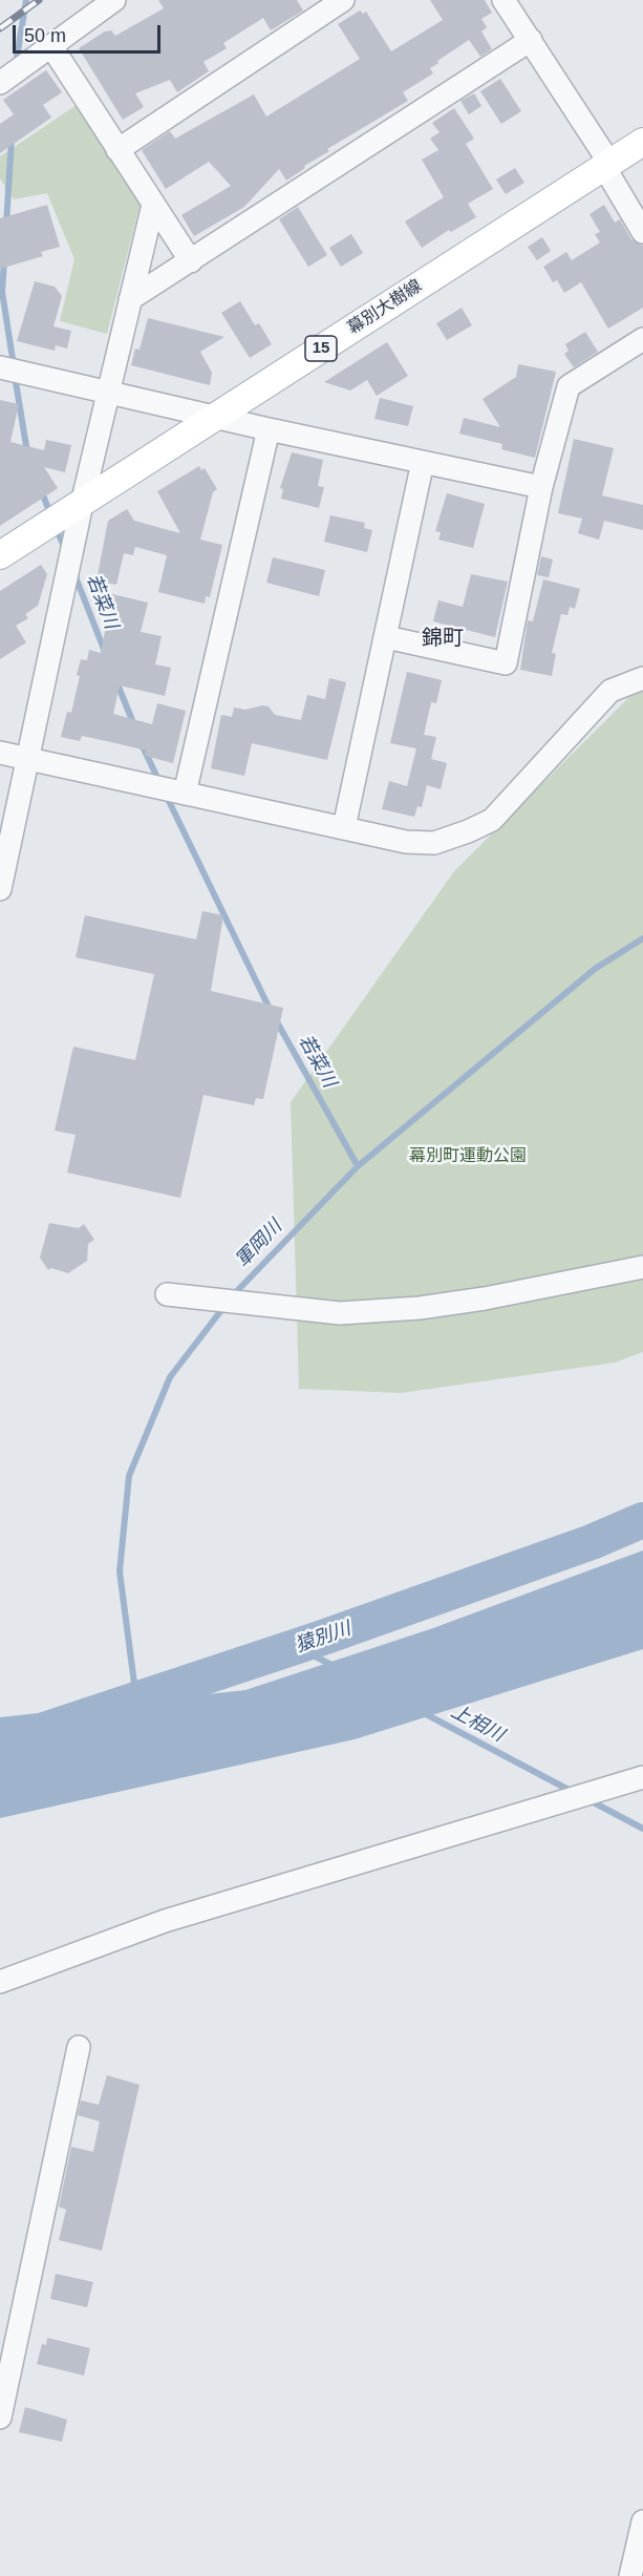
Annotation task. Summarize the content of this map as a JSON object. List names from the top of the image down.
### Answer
{
  "streets": {
    "main road": ["幕別大樹線", "15"]
  },
  "districts": ["錦町"],
  "water": [
    "若菜川",
    "軍岡川",
    "猿別川",
    "上相川"
  ],
  "parks": ["幕別町運動公園"],
  "scale_bar": "50 m"
}
